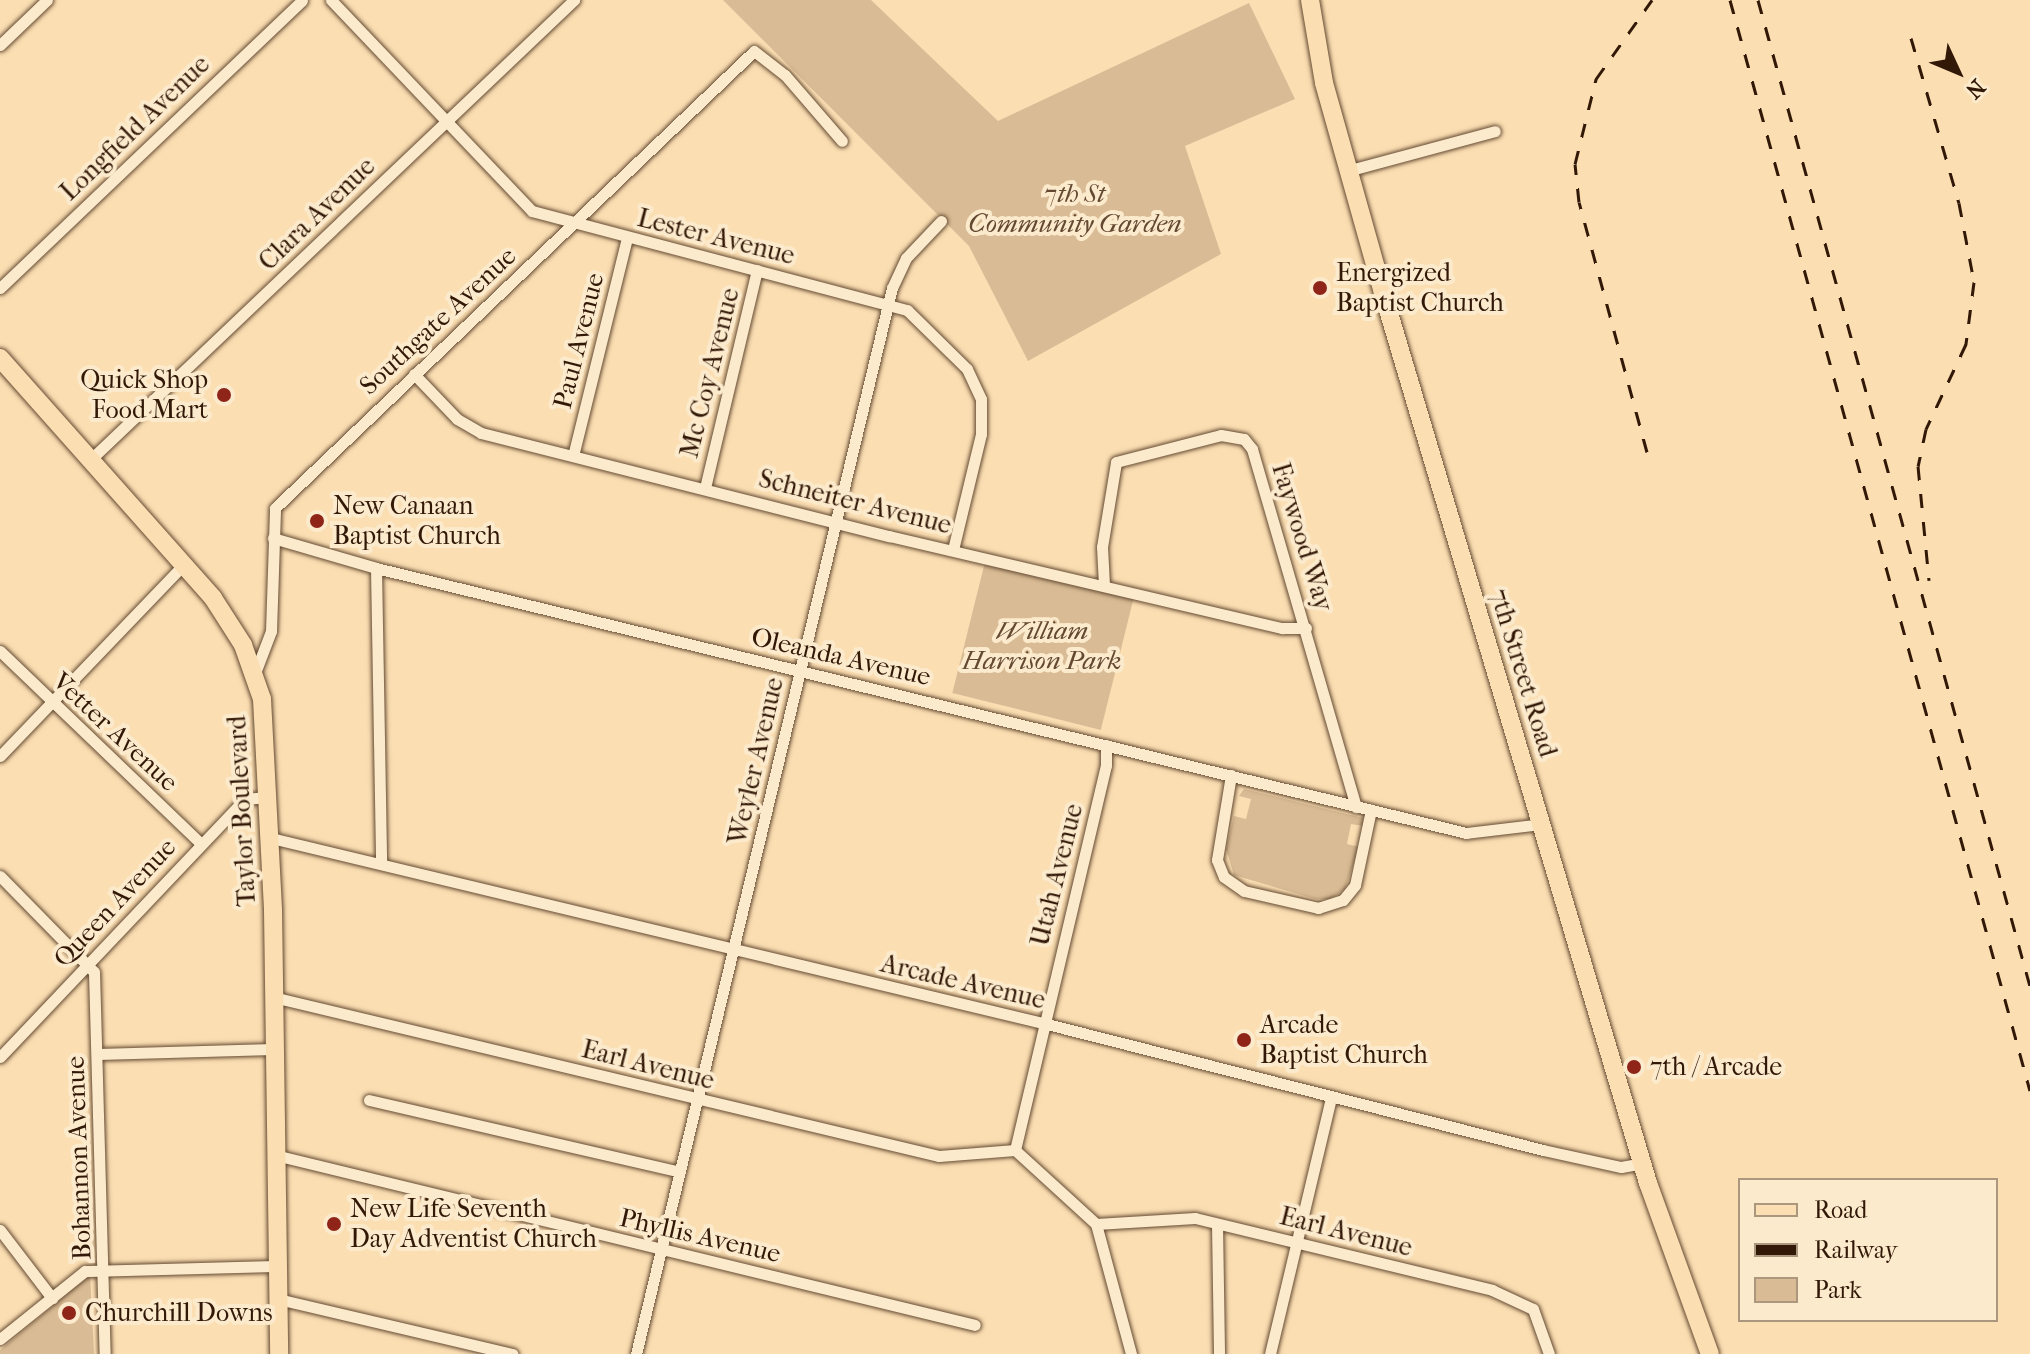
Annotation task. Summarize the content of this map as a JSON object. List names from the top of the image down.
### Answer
{
  "streets": {
    "main road": ["7th Street Road", "Taylor Boulevard"],
    "street": [
      "Longfield Avenue",
      "Clara Avenue",
      "Lester Avenue",
      "Southgate Avenue",
      "Paul Avenue",
      "Mc Coy Avenue",
      "Schneiter Avenue",
      "Faywood Way",
      "Oleanda Avenue",
      "Vetter Avenue",
      "Weyler Avenue",
      "Utah Avenue",
      "Queen Avenue",
      "Arcade Avenue",
      "Earl Avenue",
      "Bohannon Avenue",
      "Phyllis Avenue"
    ]
  },
  "crossings": [
    ["Clara Avenue", "Lester Avenue"],
    ["Clara Avenue", "Taylor Boulevard"],
    ["Lester Avenue", "Southgate Avenue"],
    ["Lester Avenue", "Paul Avenue"],
    ["Lester Avenue", "Mc Coy Avenue"],
    ["Lester Avenue", "Schneiter Avenue"],
    ["Lester Avenue", "Weyler Avenue"],
    ["Southgate Avenue", "Schneiter Avenue"],
    ["Southgate Avenue", "Oleanda Avenue"],
    ["Southgate Avenue", "Taylor Boulevard"],
    ["Paul Avenue", "Schneiter Avenue"],
    ["Mc Coy Avenue", "Schneiter Avenue"],
    ["Schneiter Avenue", "Faywood Way"],
    ["Schneiter Avenue", "Weyler Avenue"],
    ["Faywood Way", "Oleanda Avenue"],
    ["Oleanda Avenue", "7th Street Road"],
    ["Oleanda Avenue", "Weyler Avenue"],
    ["Oleanda Avenue", "Utah Avenue"],
    ["7th Street Road", "Arcade Avenue"],
    ["Vetter Avenue", "Queen Avenue"],
    ["Weyler Avenue", "Arcade Avenue"],
    ["Weyler Avenue", "Earl Avenue"],
    ["Weyler Avenue", "Phyllis Avenue"],
    ["Taylor Boulevard", "Queen Avenue"],
    ["Taylor Boulevard", "Arcade Avenue"],
    ["Taylor Boulevard", "Earl Avenue"],
    ["Taylor Boulevard", "Phyllis Avenue"],
    ["Utah Avenue", "Arcade Avenue"],
    ["Utah Avenue", "Earl Avenue"],
    ["Queen Avenue", "Bohannon Avenue"]
  ],
  "parks": ["7th St Community Garden", "William Harrison Park"],
  "places": [
    "Energized Baptist Church",
    "Quick Shop Food Mart",
    "New Canaan Baptist Church",
    "Arcade Baptist Church",
    "7th / Arcade",
    "New Life Seventh Day Adventist Church",
    "Churchill Downs"
  ],
  "legend": ["Road", "Railway", "Park"],
  "north": "bottom right"
}
